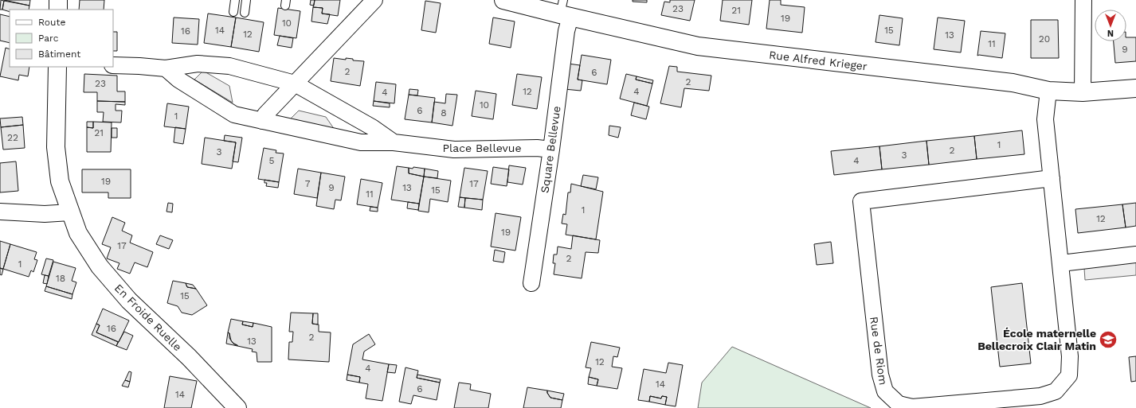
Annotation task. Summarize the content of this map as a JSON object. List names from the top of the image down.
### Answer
{
  "streets": {
    "street": [
      "Rue Alfred Krieger",
      "Place Bellevue",
      "Square Bellevue",
      "En Froide Ruelle",
      "Rue de Riom"
    ]
  },
  "crossings": [
    ["Rue Alfred Krieger", "Square Bellevue"],
    ["Rue Alfred Krieger", "Rue de Riom"],
    ["Place Bellevue", "Square Bellevue"]
  ],
  "places": {
    "school or university": ["École maternelle Bellecroix Clair Matin"]
  },
  "house_numbers": [
    "23",
    "21",
    "19",
    "10",
    "14",
    "15",
    "16",
    "12",
    "13",
    "20",
    "11",
    "9",
    "2",
    "6",
    "2",
    "23",
    "12",
    "4",
    "4",
    "10",
    "6",
    "8",
    "1",
    "21",
    "22",
    "1",
    "2",
    "3",
    "3",
    "5",
    "4",
    "19",
    "7",
    "17",
    "9",
    "13",
    "15",
    "11",
    "1",
    "12",
    "19",
    "17",
    "2",
    "1",
    "18",
    "15",
    "16",
    "2",
    "13",
    "12",
    "4",
    "14",
    "6",
    "14"
  ],
  "legend": ["Route", "Parc", "Bâtiment"],
  "north": "bottom"
}
